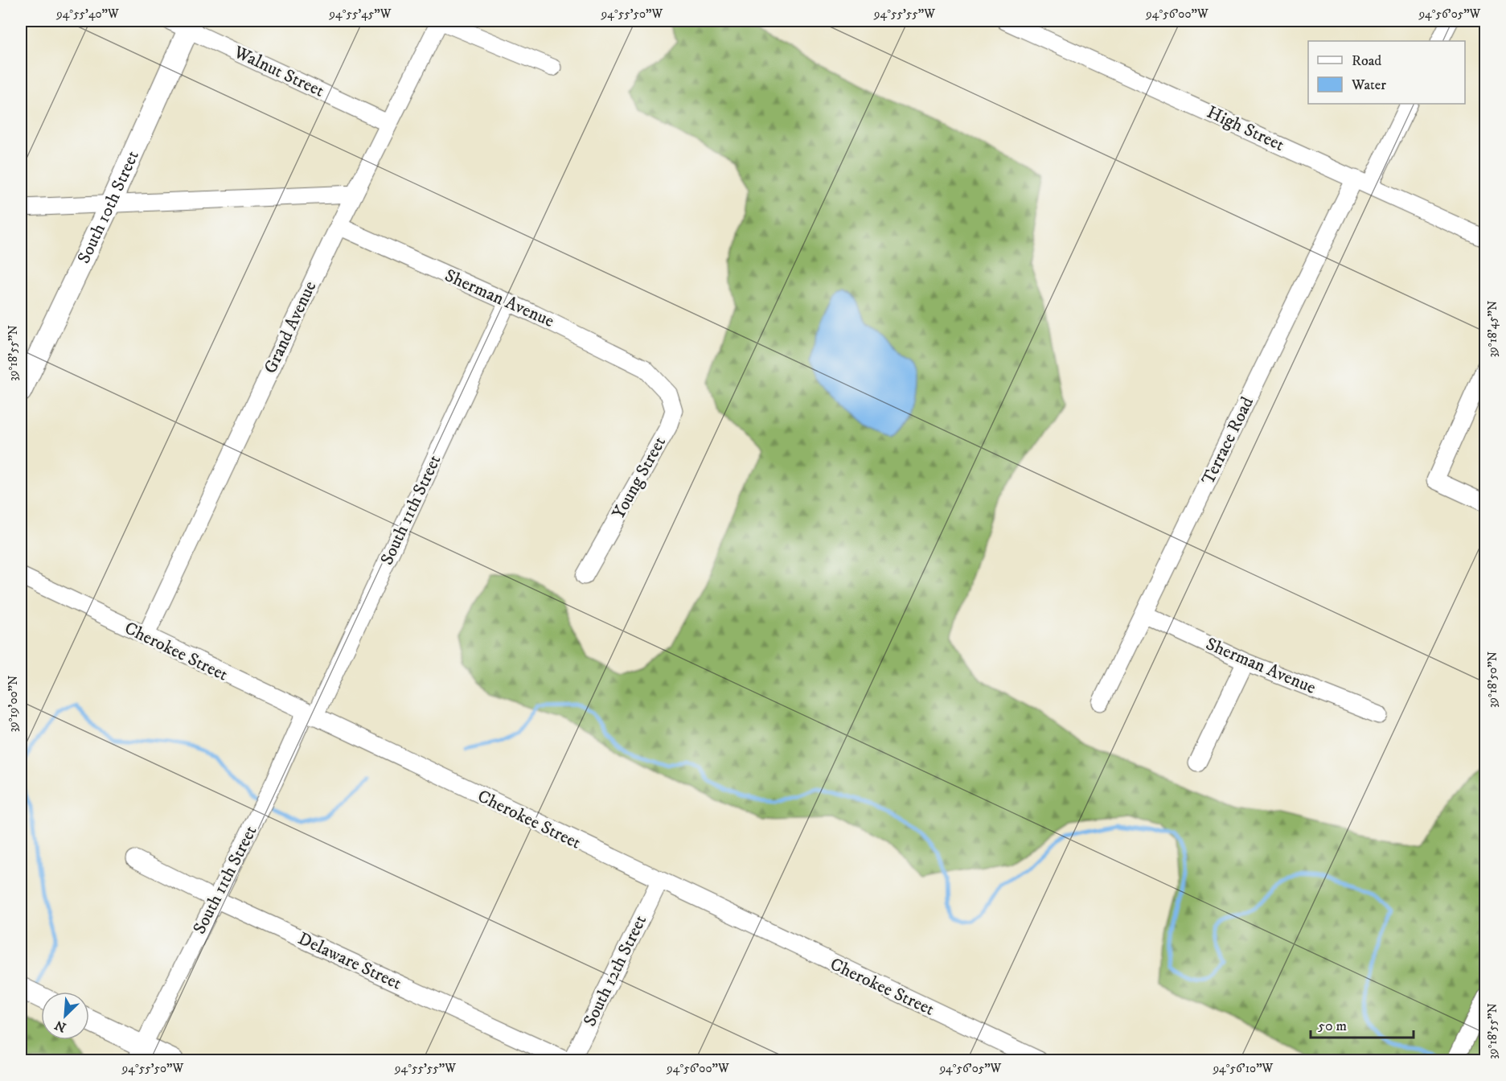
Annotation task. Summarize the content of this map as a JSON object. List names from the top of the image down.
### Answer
{
  "streets": {
    "street": [
      "Walnut Street",
      "High Street",
      "South 10th Street",
      "Sherman Avenue",
      "Grand Avenue",
      "Terrace Road",
      "Young Street",
      "South 11th Street",
      "Cherokee Street",
      "Delaware Street",
      "South 12th Street"
    ]
  },
  "crossings": [
    ["Walnut Street", "South 10th Street"],
    ["Walnut Street", "Grand Avenue"],
    ["High Street", "Terrace Road"],
    ["Sherman Avenue", "Grand Avenue"],
    ["Sherman Avenue", "Terrace Road"],
    ["Sherman Avenue", "Young Street"],
    ["Sherman Avenue", "South 11th Street"],
    ["Grand Avenue", "Cherokee Street"],
    ["South 11th Street", "Cherokee Street"],
    ["South 11th Street", "Delaware Street"],
    ["Cherokee Street", "South 12th Street"]
  ],
  "legend": ["Road", "Water"],
  "scale_bar": "50 m",
  "north": "bottom left",
  "coordinates": [
    "94°55'40\"W",
    "94°55'45\"W",
    "94°55'50\"W",
    "94°55'55\"W",
    "94°56'00\"W",
    "94°56'05\"W",
    "39°18'45\"N",
    "39°18'55\"N",
    "39°18'50\"N",
    "39°19'00\"N",
    "94°56'10\"W"
  ]
}
